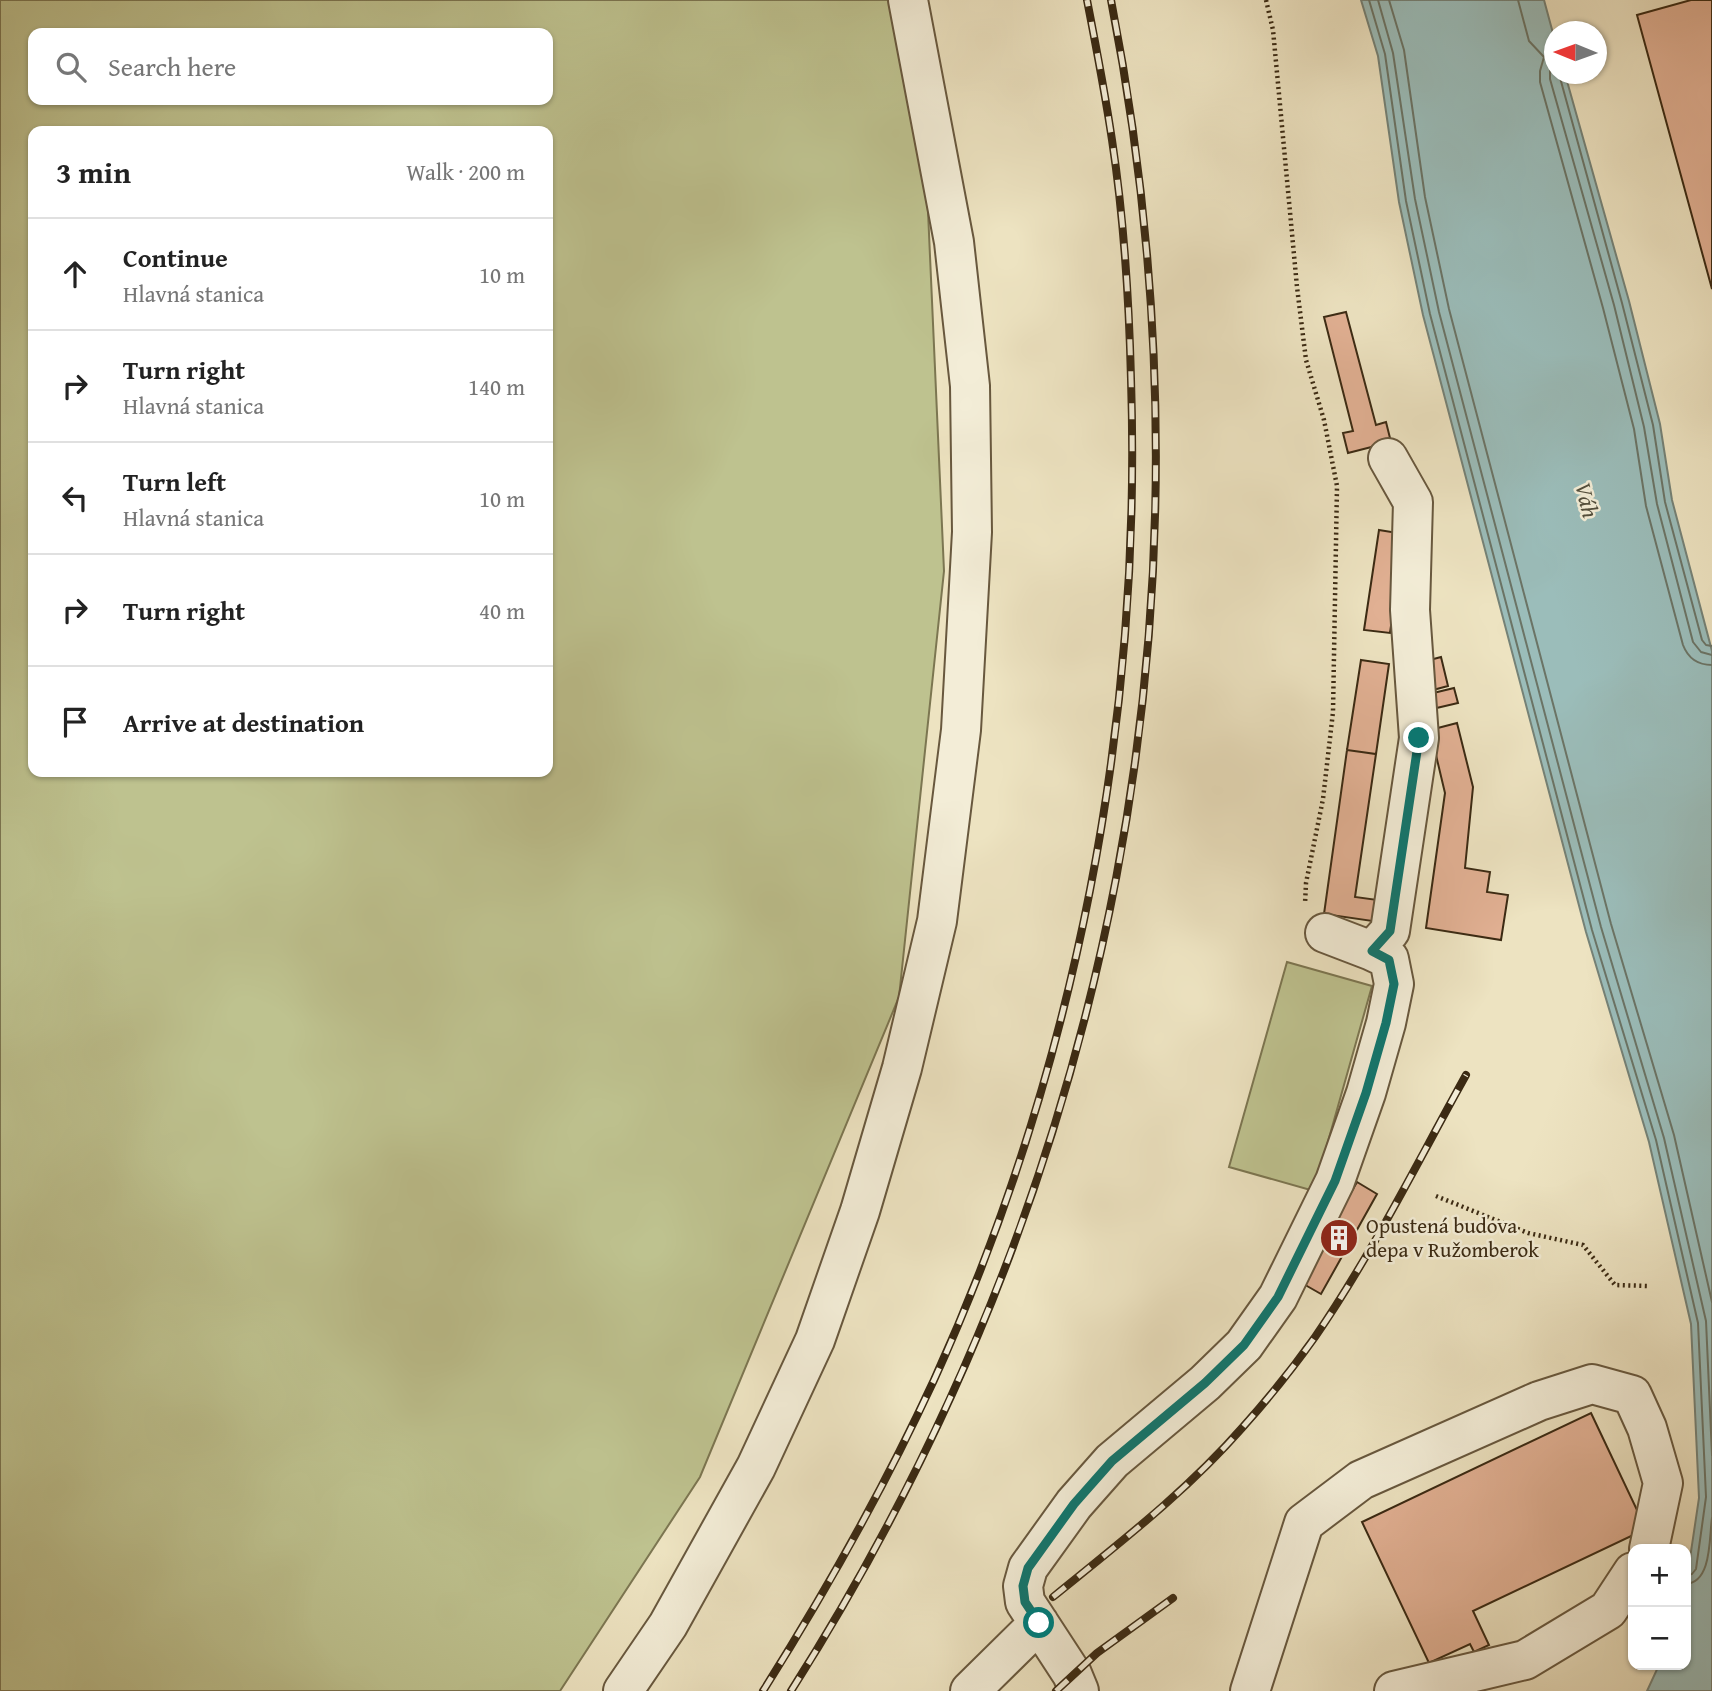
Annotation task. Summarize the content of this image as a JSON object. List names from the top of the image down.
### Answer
{
  "water": ["Váh"],
  "places": {
    "building": ["Opustená budova depa v Ružomberok"]
  },
  "north": "left",
  "page": {
    "search": "Search here",
    "heading": ["3 min", "Walk · 200 m"],
    "list": [
      ["Continue", "Hlavná stanica", "10 m"],
      ["Turn right", "Hlavná stanica", "140 m"],
      ["Turn left", "Hlavná stanica", "10 m"],
      ["Turn right", "40 m"],
      "Arrive at destination"
    ],
    "map_buttons": ["+", "−"]
  }
}
